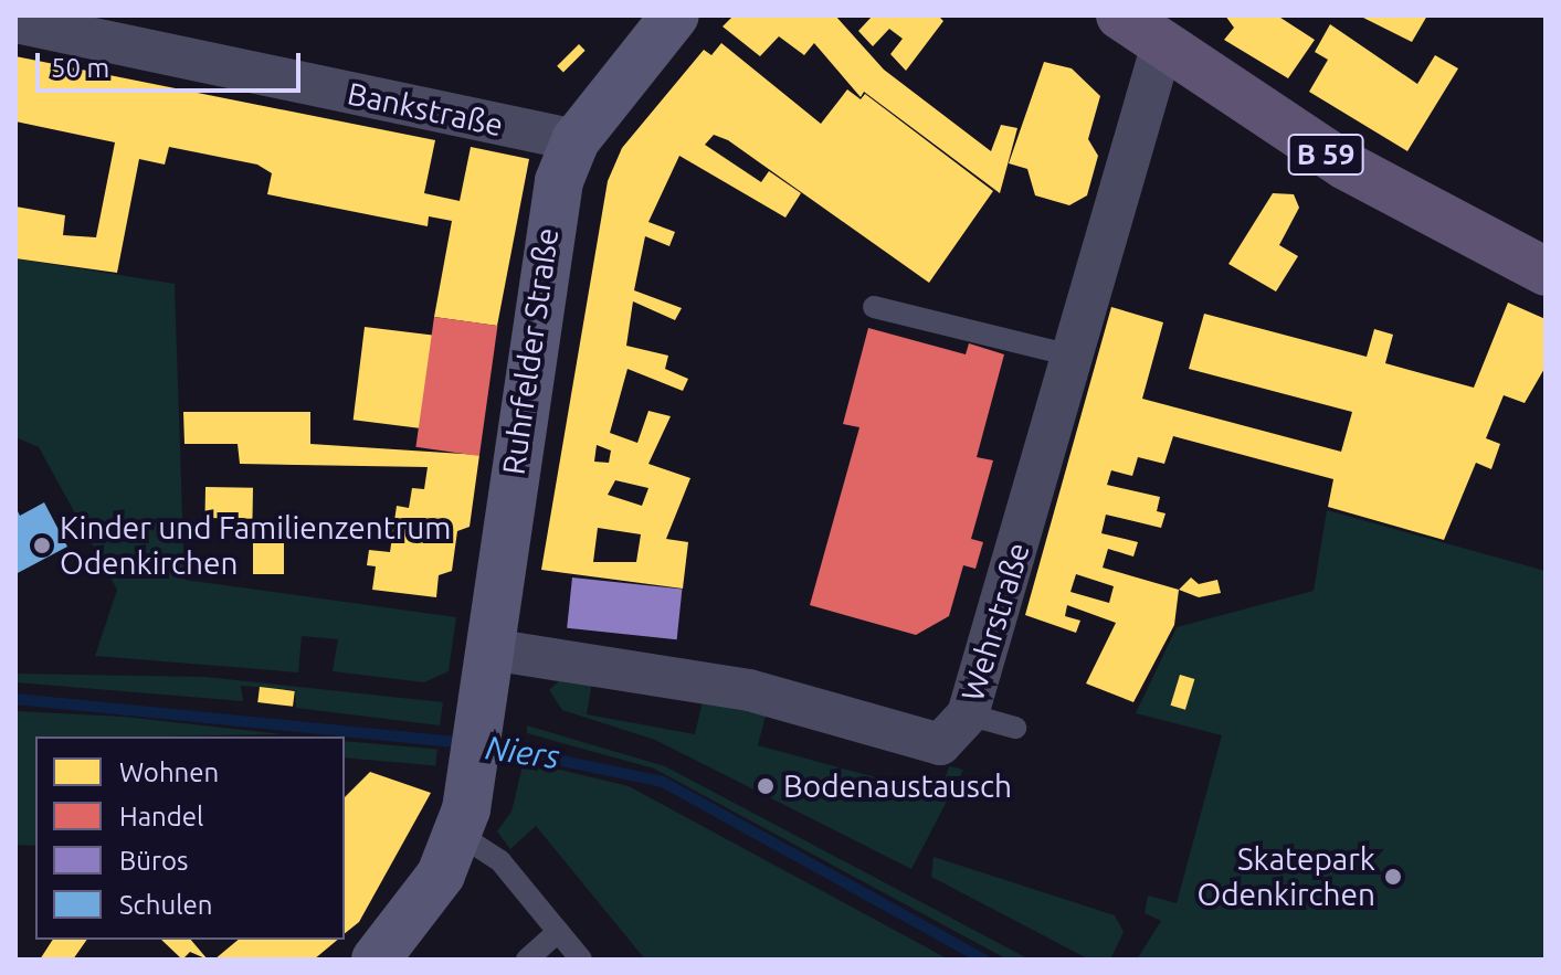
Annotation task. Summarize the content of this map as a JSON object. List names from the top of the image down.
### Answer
{
  "streets": {
    "main road": ["B 59", "Ruhrfelder Straße"],
    "street": ["Bankstraße", "Wehrstraße"]
  },
  "crossings": [
    ["Bankstraße", "Ruhrfelder Straße"],
    ["B 59", "Wehrstraße"],
    ["Ruhrfelder Straße", "Wehrstraße"]
  ],
  "water": ["Niers"],
  "places": ["Kinder und Familienzentrum Odenkirchen", "Bodenaustausch", "Skatepark Odenkirchen"],
  "legend": [
    "Wohnen",
    "Handel",
    "Büros",
    "Schulen"
  ],
  "scale_bar": "50 m"
}
